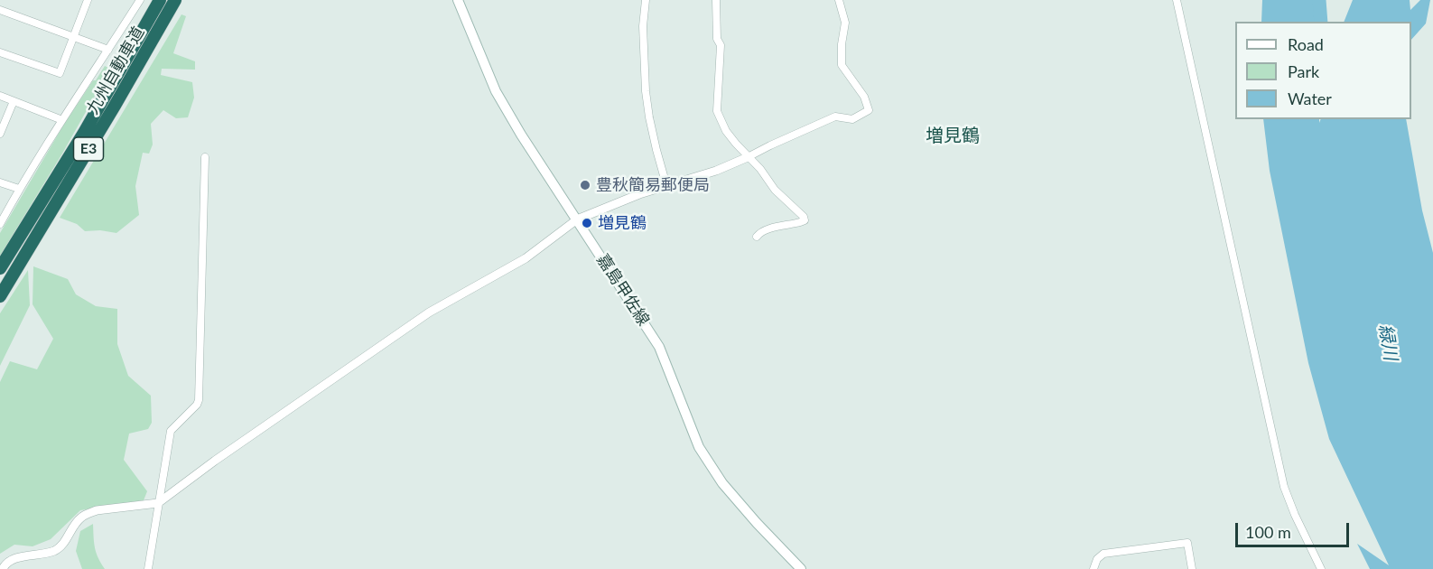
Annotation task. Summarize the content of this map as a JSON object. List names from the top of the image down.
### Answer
{
  "streets": {
    "highway": ["九州自動車道", "E3"],
    "main road": ["嘉島甲佐線"]
  },
  "districts": ["増見鶴"],
  "water": ["緑川"],
  "places": ["豊秋簡易郵便局", "増見鶴"],
  "legend": ["Road", "Park", "Water"],
  "scale_bar": "100 m"
}
